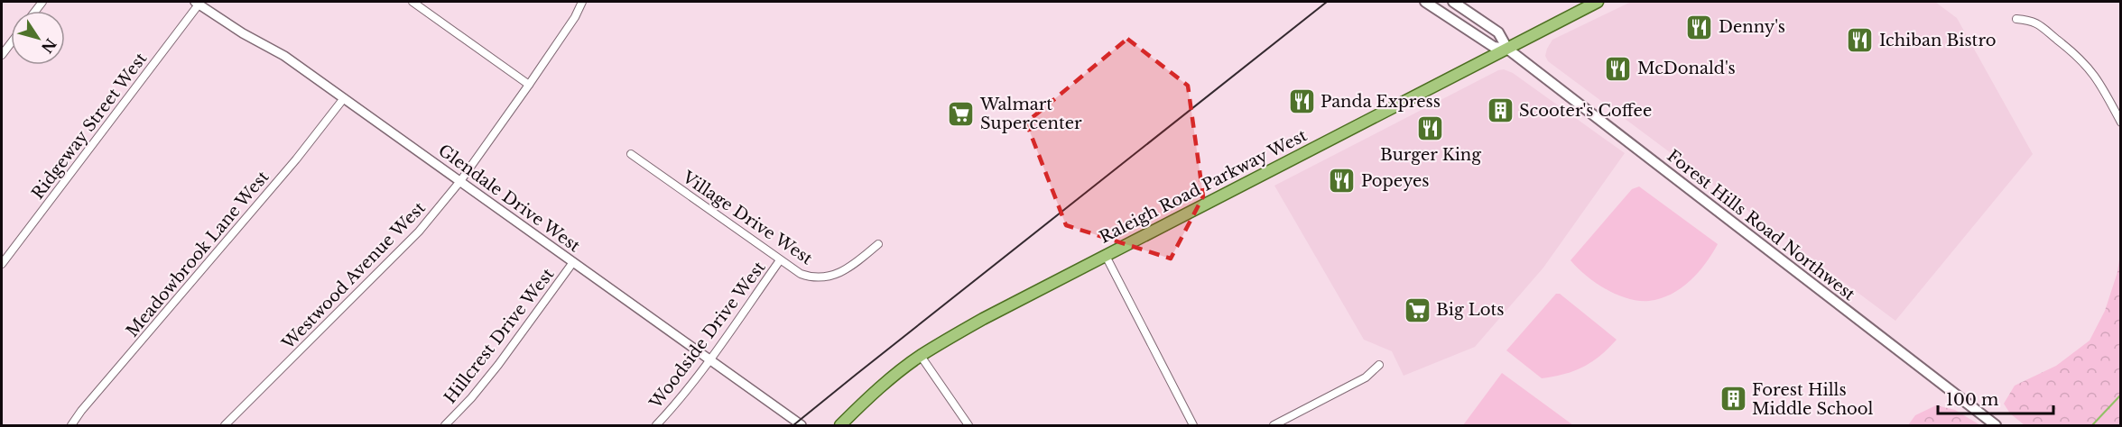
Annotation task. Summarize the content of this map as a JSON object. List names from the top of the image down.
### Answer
{
  "streets": {
    "main road": ["Raleigh Road Parkway West", "Forest Hills Road Northwest"],
    "street": [
      "Ridgeway Street West",
      "Glendale Drive West",
      "Village Drive West",
      "Meadowbrook Lane West",
      "Westwood Avenue West",
      "Woodside Drive West",
      "Hillcrest Drive West"
    ]
  },
  "crossings": [
    ["Ridgeway Street West", "Glendale Drive West"],
    ["Raleigh Road Parkway West", "Forest Hills Road Northwest"],
    ["Glendale Drive West", "Meadowbrook Lane West"],
    ["Glendale Drive West", "Westwood Avenue West"],
    ["Glendale Drive West", "Woodside Drive West"],
    ["Glendale Drive West", "Hillcrest Drive West"],
    ["Village Drive West", "Woodside Drive West"]
  ],
  "places": {
    "restaurant": [
      "Denny's",
      "Ichiban Bistro",
      "McDonald's",
      "Panda Express",
      "Burger King",
      "Popeyes"
    ],
    "building": ["Scooter's Coffee", "Forest Hills Middle School"],
    "supermarket": ["Walmart Supercenter", "Big Lots"]
  },
  "scale_bar": "100 m",
  "north": "bottom right"
}
